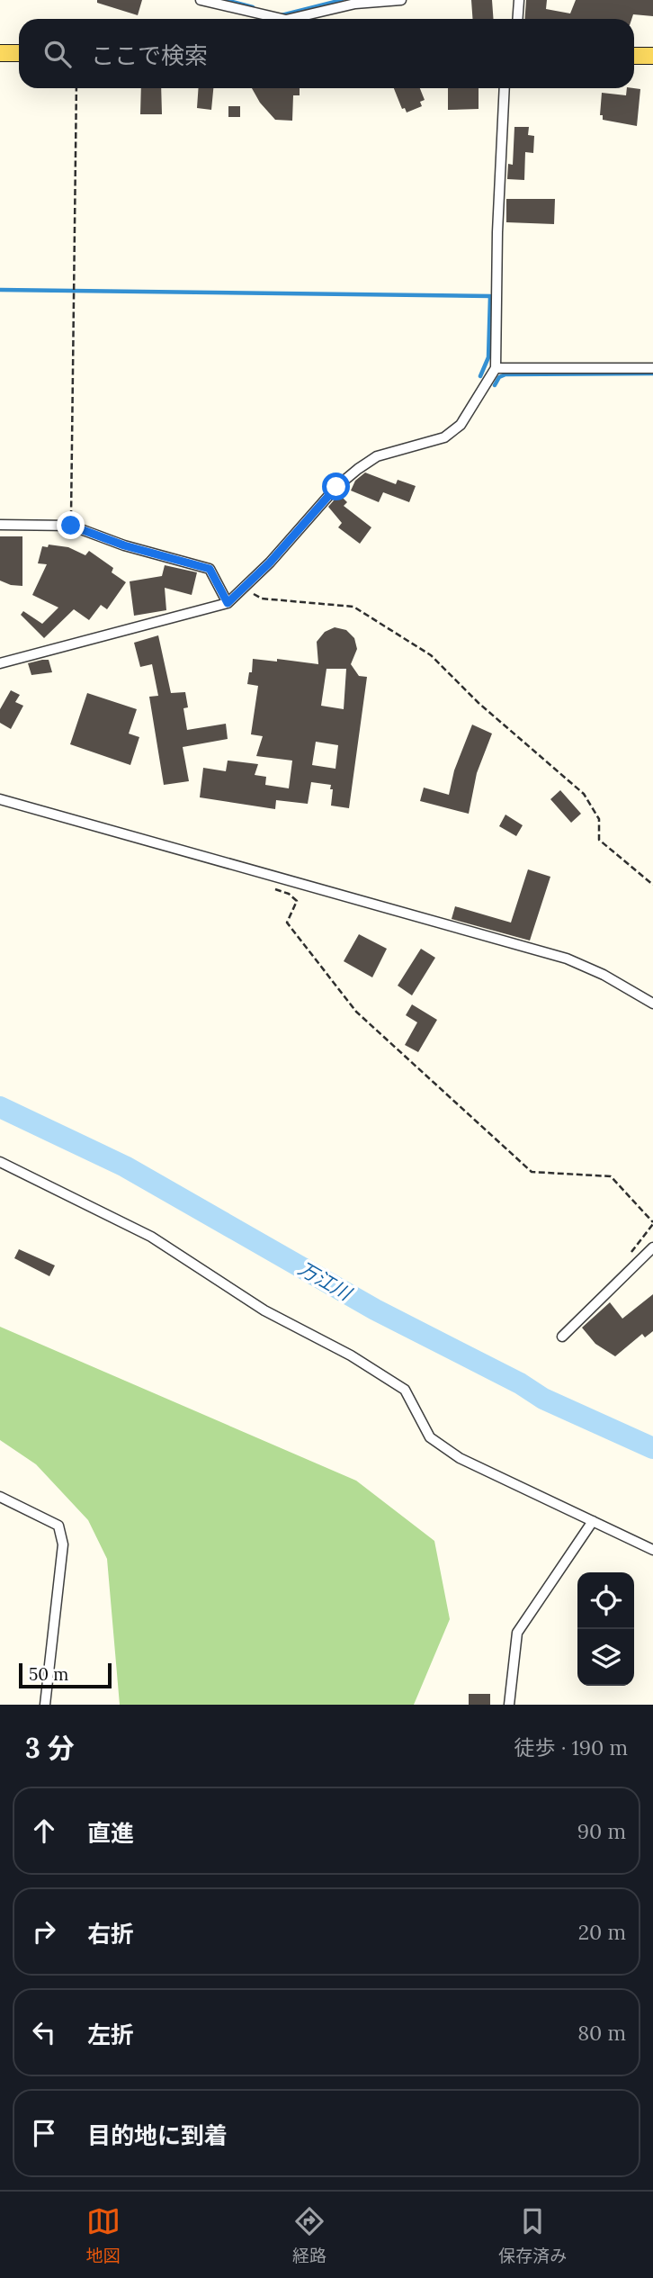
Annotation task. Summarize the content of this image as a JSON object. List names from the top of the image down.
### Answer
{
  "water": ["万江川"],
  "scale_bar": "50 m",
  "page": {
    "search": "ここで検索",
    "scale": "50 m",
    "heading": ["3 分", "徒歩 · 190 m"],
    "list": [
      ["直進", "90 m"],
      ["右折", "20 m"],
      ["左折", "80 m"],
      "目的地に到着"
    ],
    "nav": ["地図", "経路", "保存済み"]
  }
}
